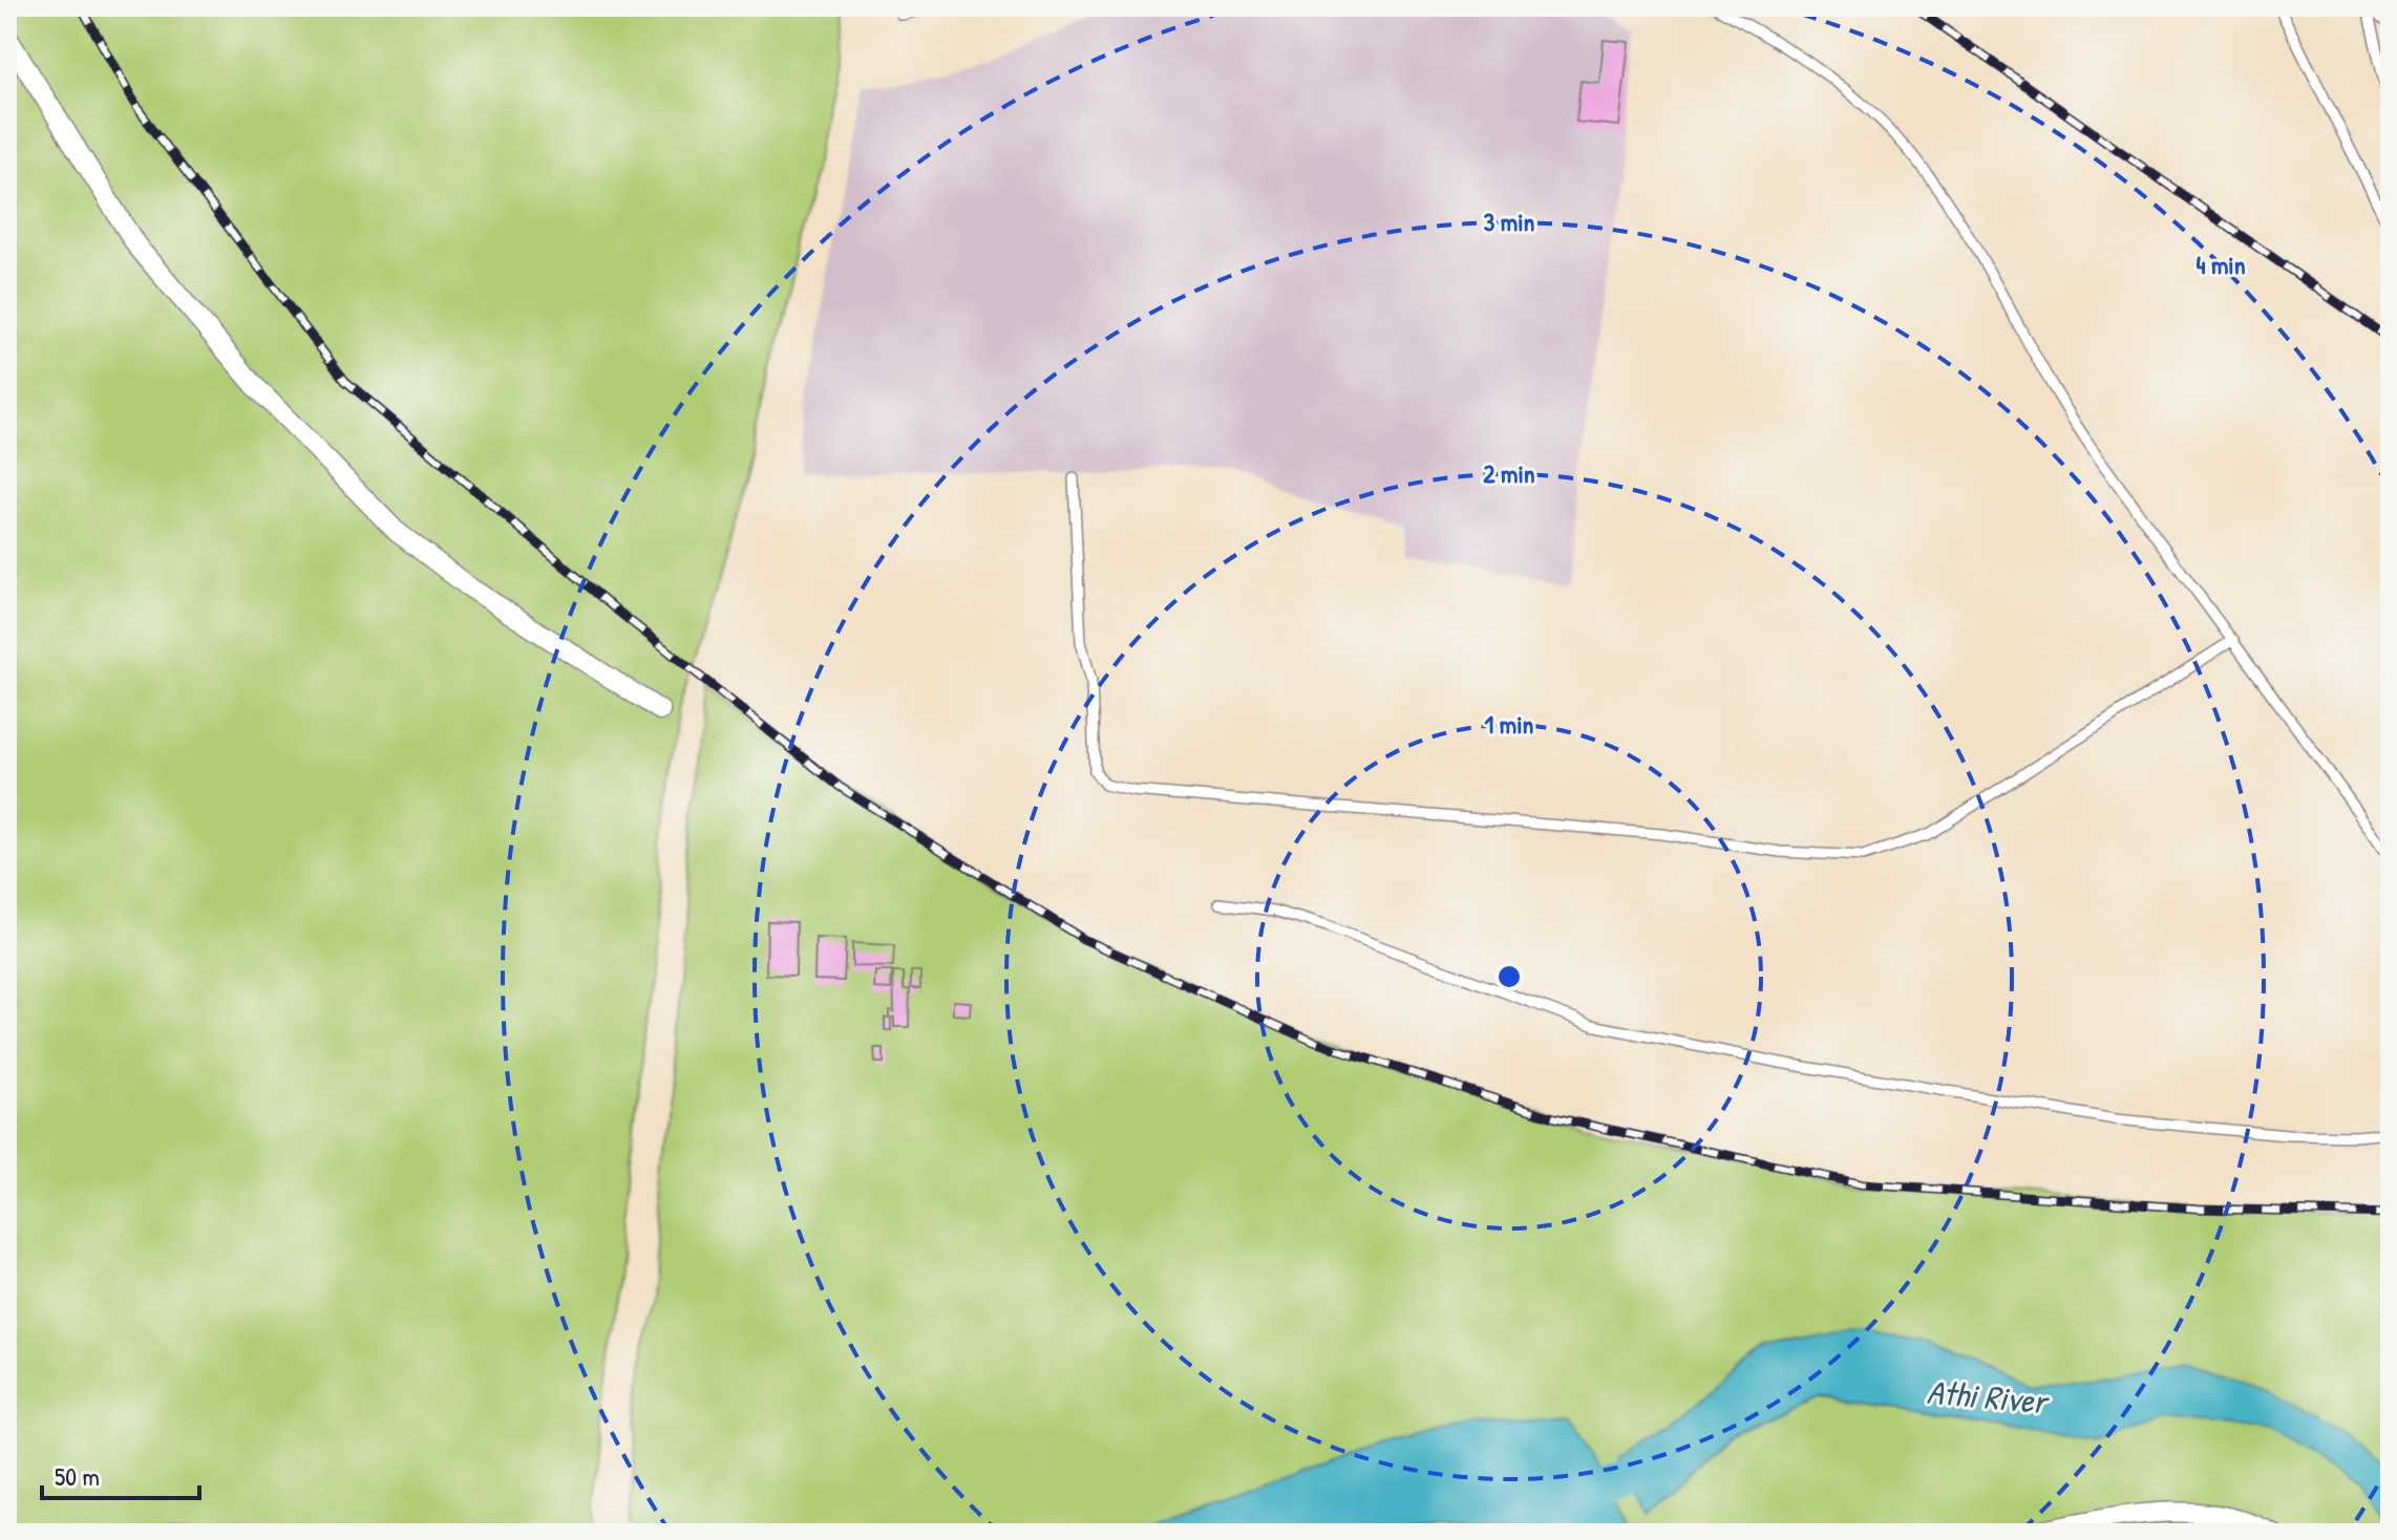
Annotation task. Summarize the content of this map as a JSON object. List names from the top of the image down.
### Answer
{
  "water": ["Athi River"],
  "scale_bar": "50 m",
  "rings": [
    "3 min",
    "4 min",
    "2 min",
    "1 min"
  ]
}
